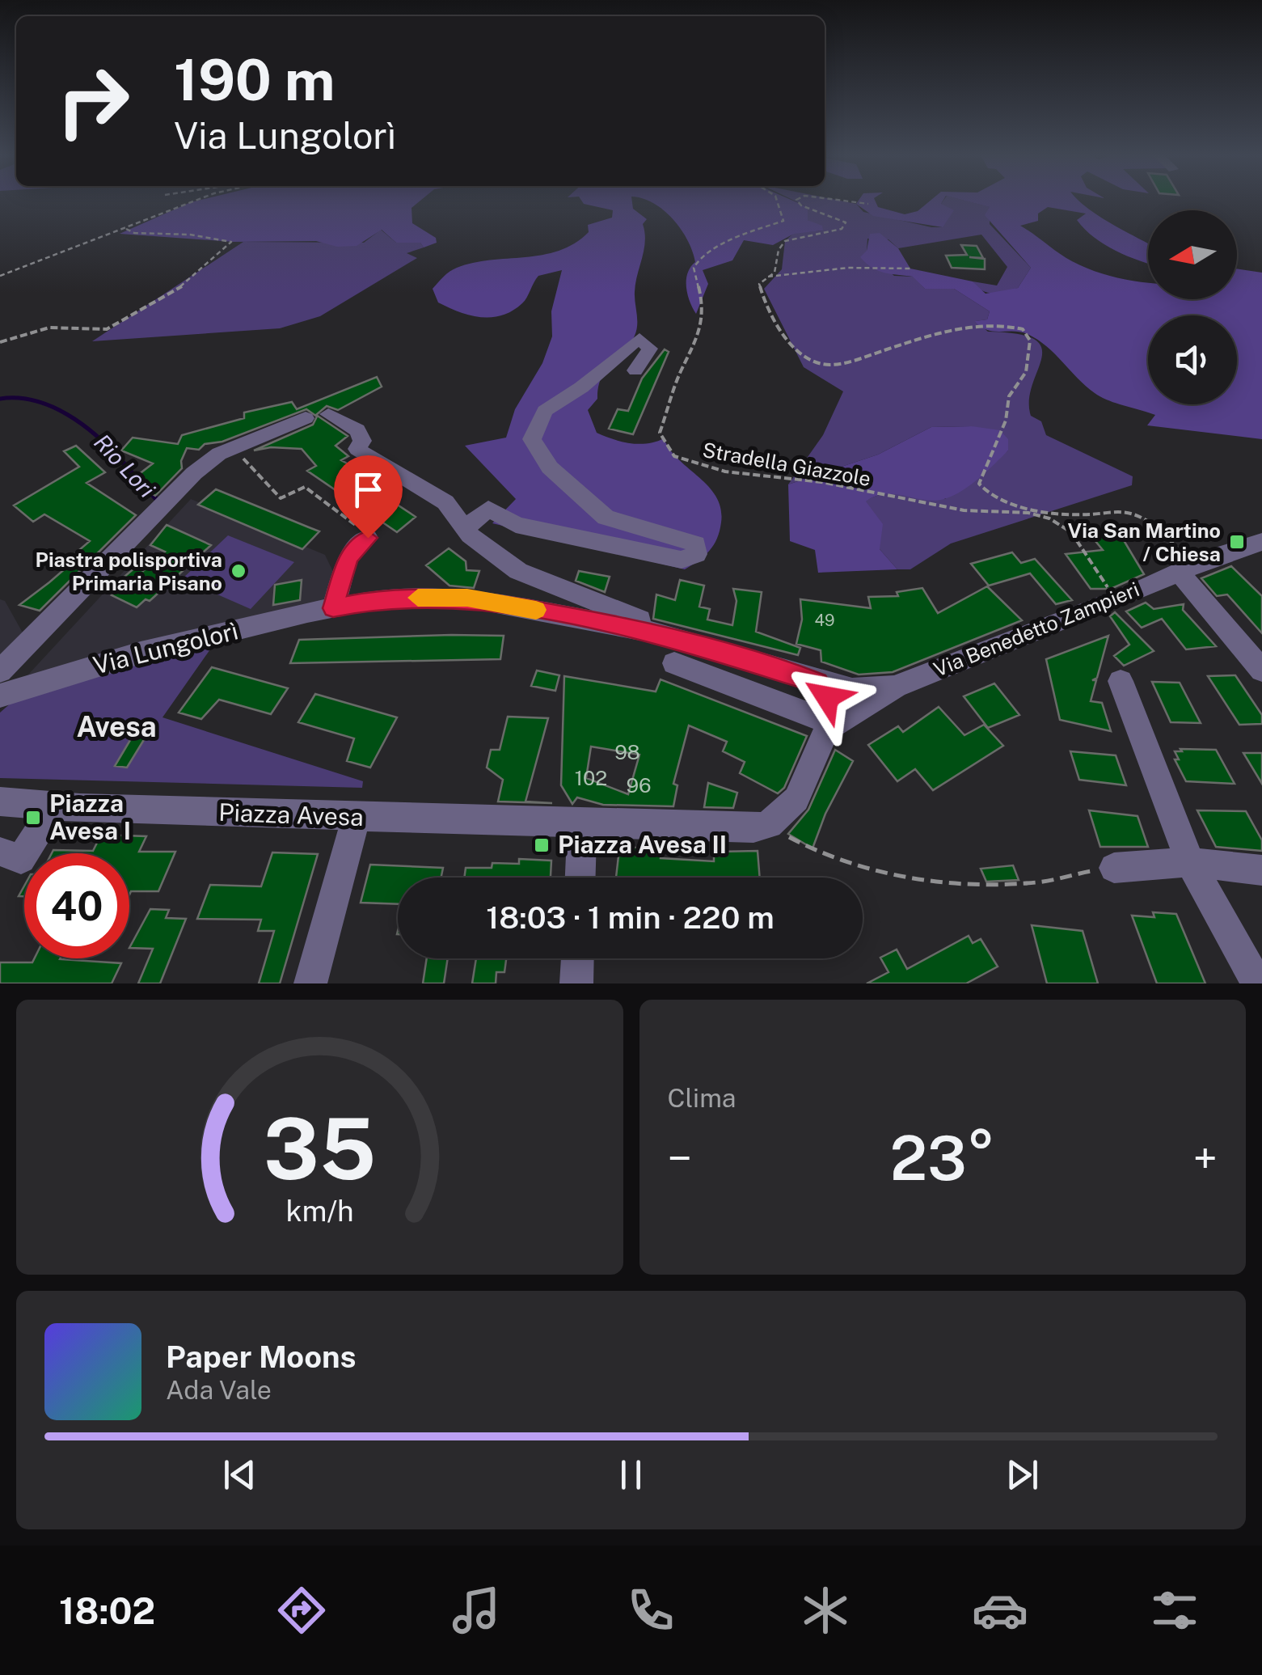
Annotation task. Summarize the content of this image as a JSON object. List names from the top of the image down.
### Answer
{
  "streets": {
    "street": ["Via Benedetto Zampieri", "Via Lungolorì", "Piazza Avesa"],
    "path": ["Stradella Giazzole"]
  },
  "crossings": [
    ["Stradella Giazzole", "Via Benedetto Zampieri"],
    ["Via Benedetto Zampieri", "Via Lungolorì"]
  ],
  "districts": ["Avesa"],
  "water": ["Rio Lori"],
  "places": {
    "transit": ["Via San Martino / Chiesa", "Piazza Avesa I", "Piazza Avesa II"],
    "other": ["Piastra polisportiva Primaria Pisano"]
  },
  "house_numbers": [
    "49",
    "98",
    "102",
    "96"
  ],
  "north": "left",
  "page": {
    "turn": ["190 m", "Via Lungolorì"],
    "limit": "40",
    "trip": "18:03 · 1 min · 220 m",
    "tile": "Clima",
    "heat": ["−", "23°", "+"],
    "song": ["Paper Moons", "Ada Vale"],
    "tabs": "18:02",
    "gauge": ["35", "km/h"]
  }
}
